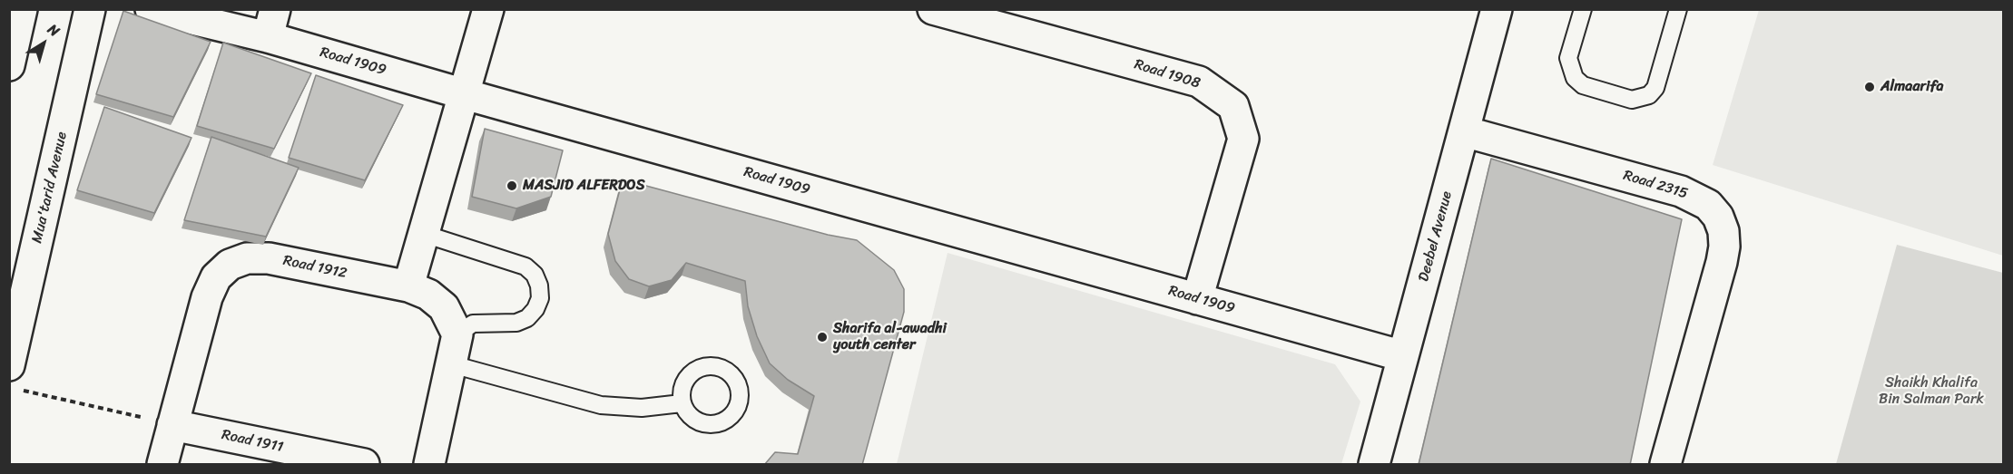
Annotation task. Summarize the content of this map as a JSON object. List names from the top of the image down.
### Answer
{
  "streets": {
    "street": [
      "Road 1909",
      "Road 1908",
      "Road 2315",
      "Mua'tarid Avenue",
      "Deebel Avenue",
      "Road 1912",
      "Road 1911"
    ]
  },
  "crossings": [
    ["Road 1909", "Road 1908"],
    ["Road 1909", "Deebel Avenue"],
    ["Road 2315", "Deebel Avenue"],
    ["Road 1912", "Road 1911"]
  ],
  "parks": ["Shaikh Khalifa Bin Salman Park"],
  "places": ["Almaarifa", "MASJID ALFERDOS", "Sharifa al-awadhi youth center"],
  "north": "top right"
}
